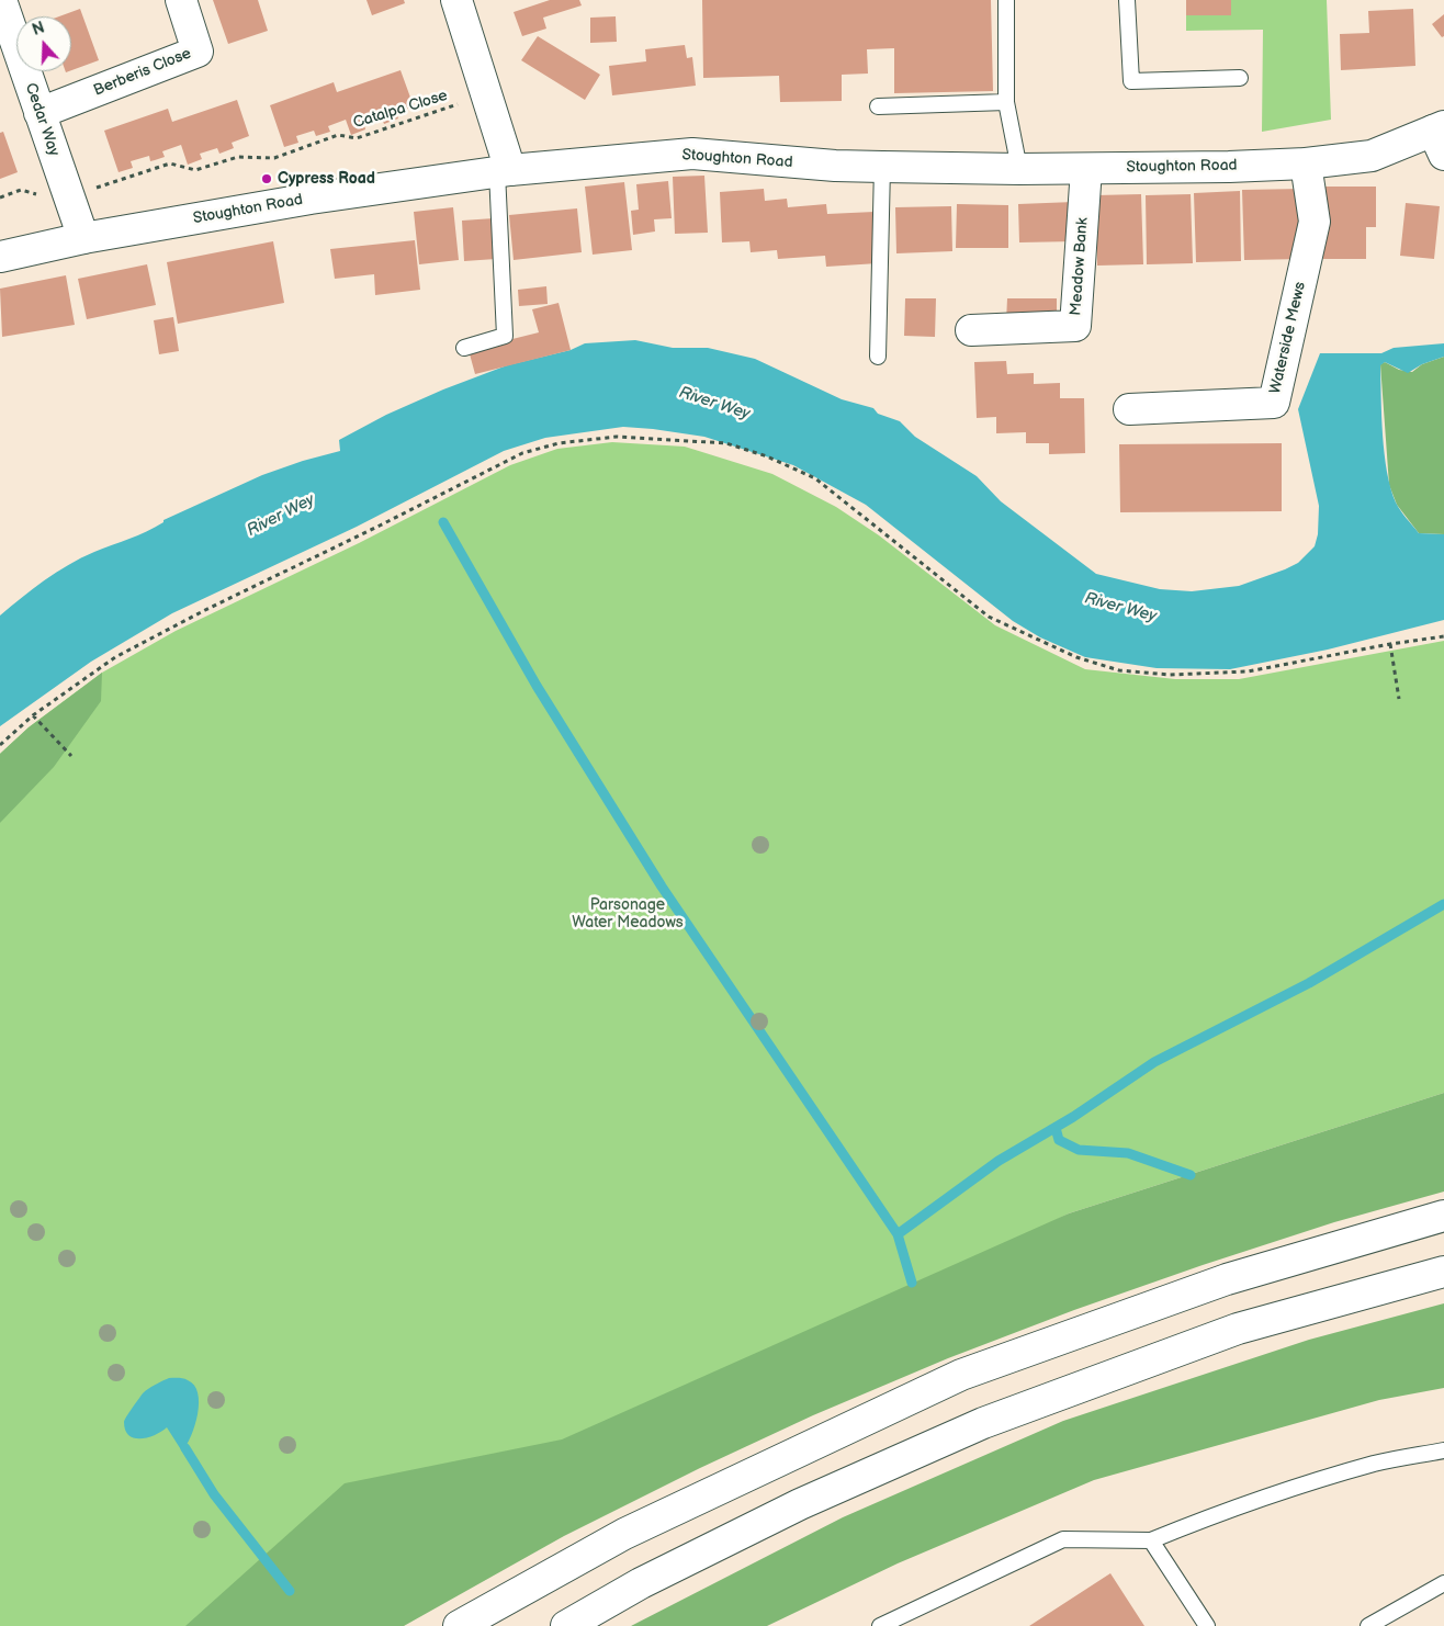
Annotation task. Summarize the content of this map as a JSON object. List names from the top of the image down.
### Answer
{
  "streets": {
    "main road": [
      "Berberis Close",
      "Cedar Way",
      "Stoughton Road",
      "Meadow Bank",
      "Waterside Mews"
    ],
    "path": ["Catalpa Close"]
  },
  "crossings": [
    ["Berberis Close", "Cedar Way"],
    ["Catalpa Close", "Cedar Way"],
    ["Cedar Way", "Stoughton Road"],
    ["Stoughton Road", "Meadow Bank"],
    ["Stoughton Road", "Waterside Mews"]
  ],
  "water": ["River Wey"],
  "parks": ["Parsonage Water Meadows"],
  "places": ["Cypress Road"],
  "north": "top"
}
